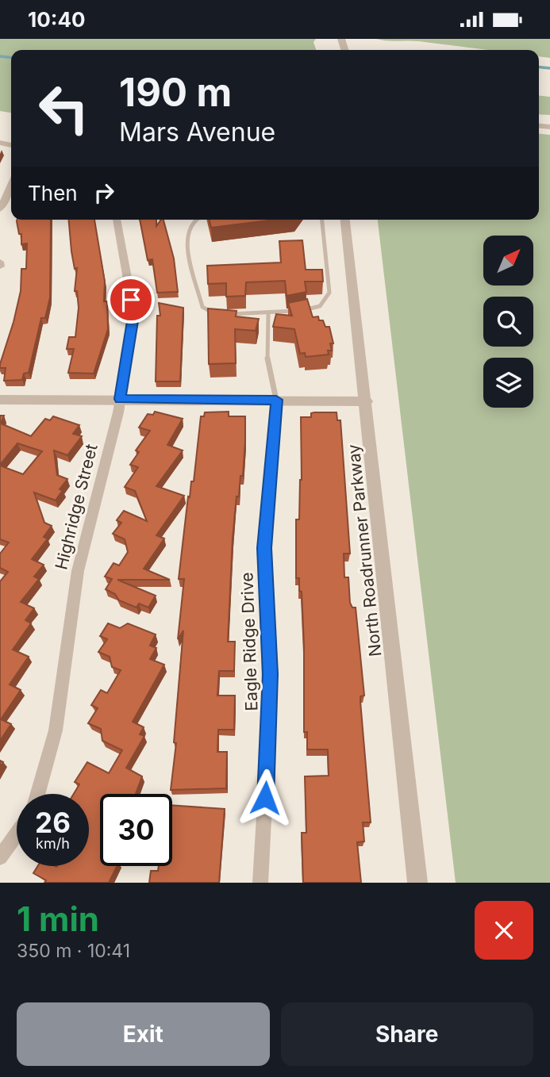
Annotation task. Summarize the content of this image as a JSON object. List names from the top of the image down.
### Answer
{
  "streets": {
    "street": ["Highridge Street", "North Roadrunner Parkway", "Eagle Ridge Drive"]
  },
  "north": "top right",
  "page": {
    "status": "10:40",
    "turn": ["190 m", "Mars Avenue"],
    "then": "Then",
    "speed": "26 km/h",
    "limit": "30",
    "heading": ["1 min", "350 m · 10:41"],
    "buttons": ["Exit", "Share"]
  }
}
